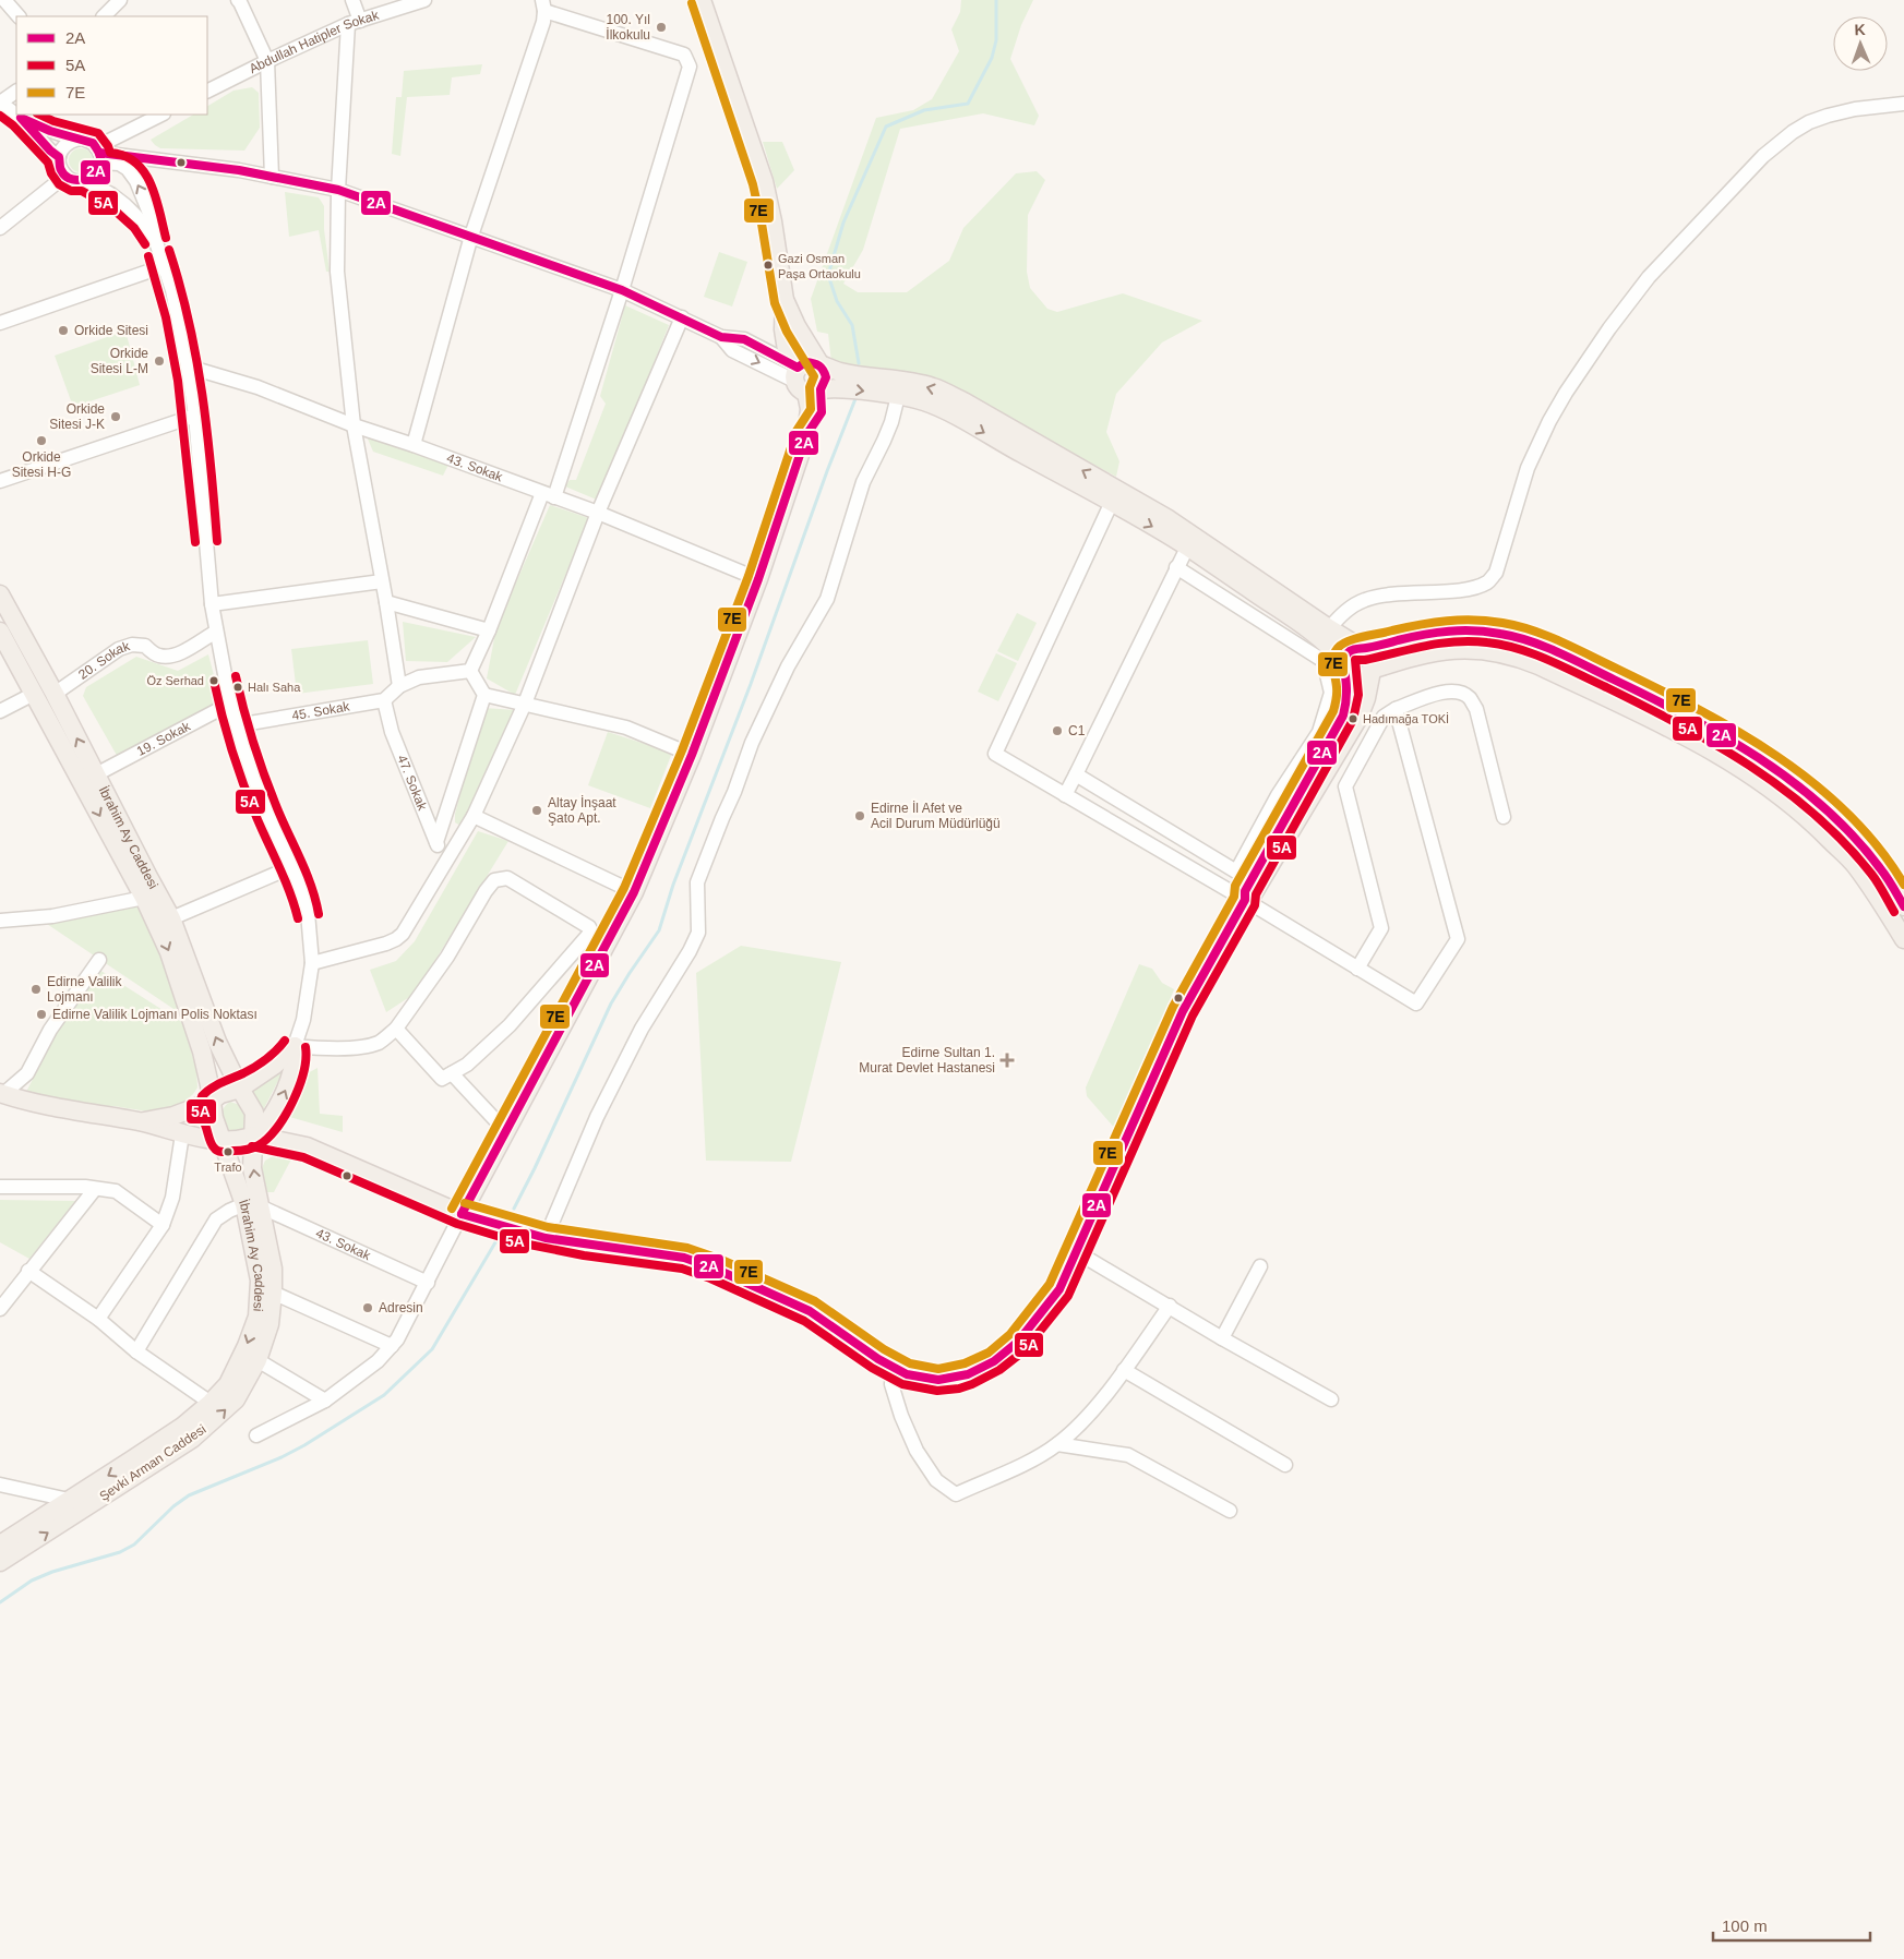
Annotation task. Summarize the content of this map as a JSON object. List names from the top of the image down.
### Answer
{
  "streets": {
    "main road": ["İbrahim Ay Caddesi", "Şevki Arman Caddesi"],
    "street": [
      "Abdullah Hatipler Sokak",
      "43. Sokak",
      "20. Sokak",
      "45. Sokak",
      "19. Sokak",
      "47. Sokak"
    ]
  },
  "crossings": [
    ["43. Sokak", "İbrahim Ay Caddesi"],
    ["43. Sokak", "Şevki Arman Caddesi"],
    ["20. Sokak", "İbrahim Ay Caddesi"],
    ["45. Sokak", "47. Sokak"],
    ["19. Sokak", "İbrahim Ay Caddesi"],
    ["İbrahim Ay Caddesi", "Şevki Arman Caddesi"]
  ],
  "one_way": ["Şevki Arman Caddesi"],
  "places": {
    "other": [
      "100. Yıl İlkokulu",
      "Gazi Osman Paşa Ortaokulu",
      "Orkide Sitesi",
      "Orkide Sitesi L-M",
      "Orkide Sitesi J-K",
      "Orkide Sitesi H-G",
      "Öz Serhad",
      "Halı Saha",
      "Hadımağa TOKİ",
      "C1",
      "Altay İnşaat Şato Apt.",
      "Edirne İl Afet ve Acil Durum Müdürlüğü",
      "Edirne Valilik Lojmanı",
      "Edirne Valilik Lojmanı Polis Noktası",
      "Trafo",
      "Adresin"
    ],
    "health": ["Edirne Sultan 1. Murat Devlet Hastanesi"]
  },
  "lines": ["transit line 7E", "transit line 5A", "transit line 2A"],
  "legend": ["2A", "5A", "7E"],
  "scale_bar": "100 m",
  "north": "top"
}
